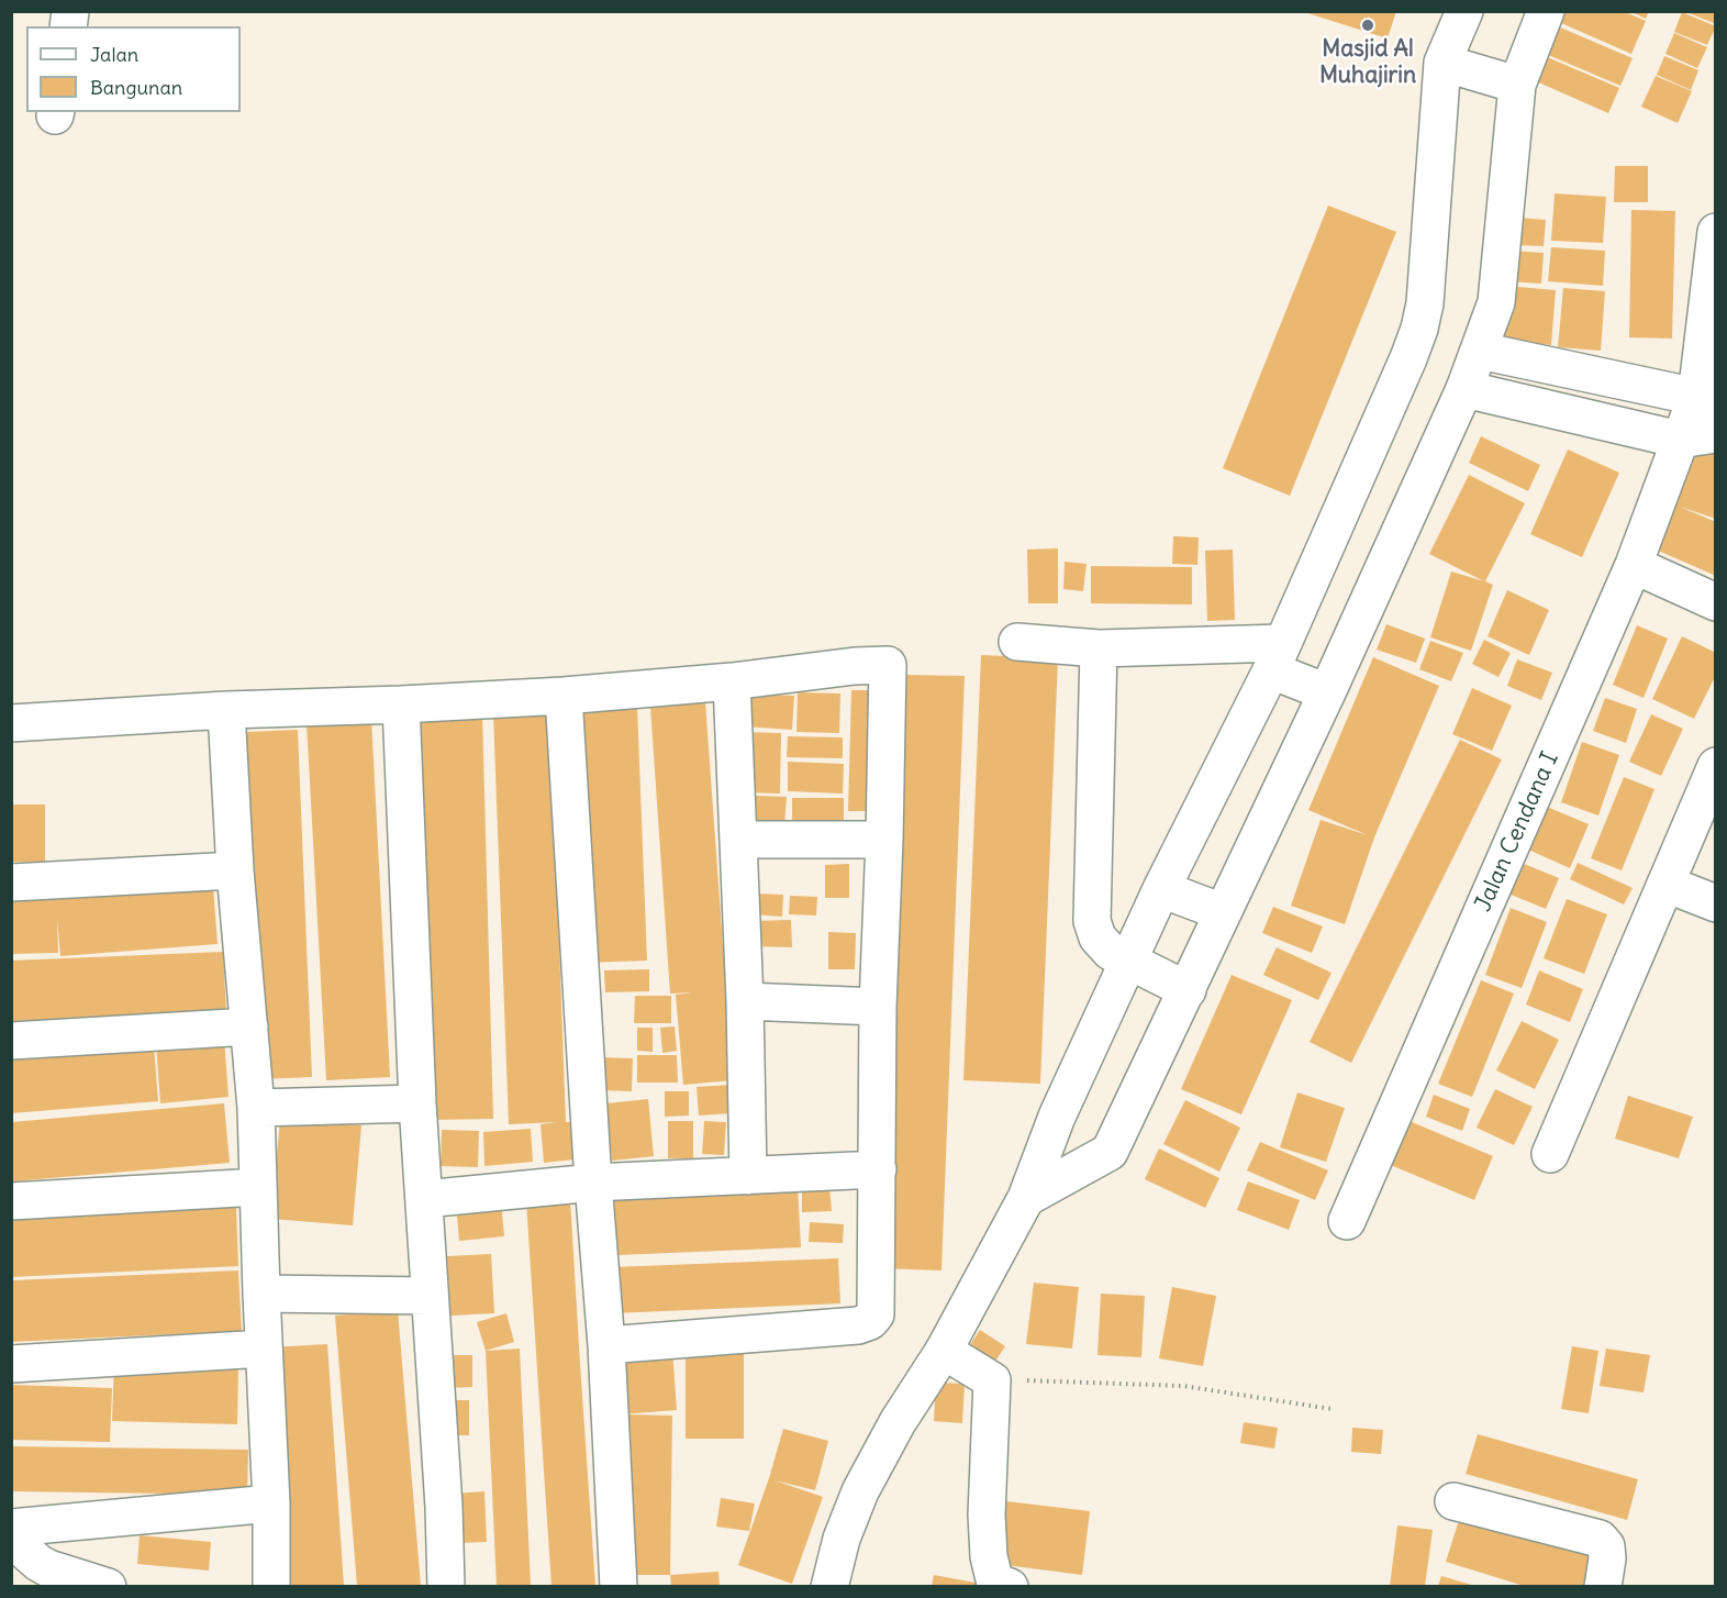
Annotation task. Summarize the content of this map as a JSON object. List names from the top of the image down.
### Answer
{
  "streets": {
    "street": ["Jalan Cendana I"]
  },
  "places": ["Masjid Al Muhajirin"],
  "legend": ["Jalan", "Bangunan"]
}
